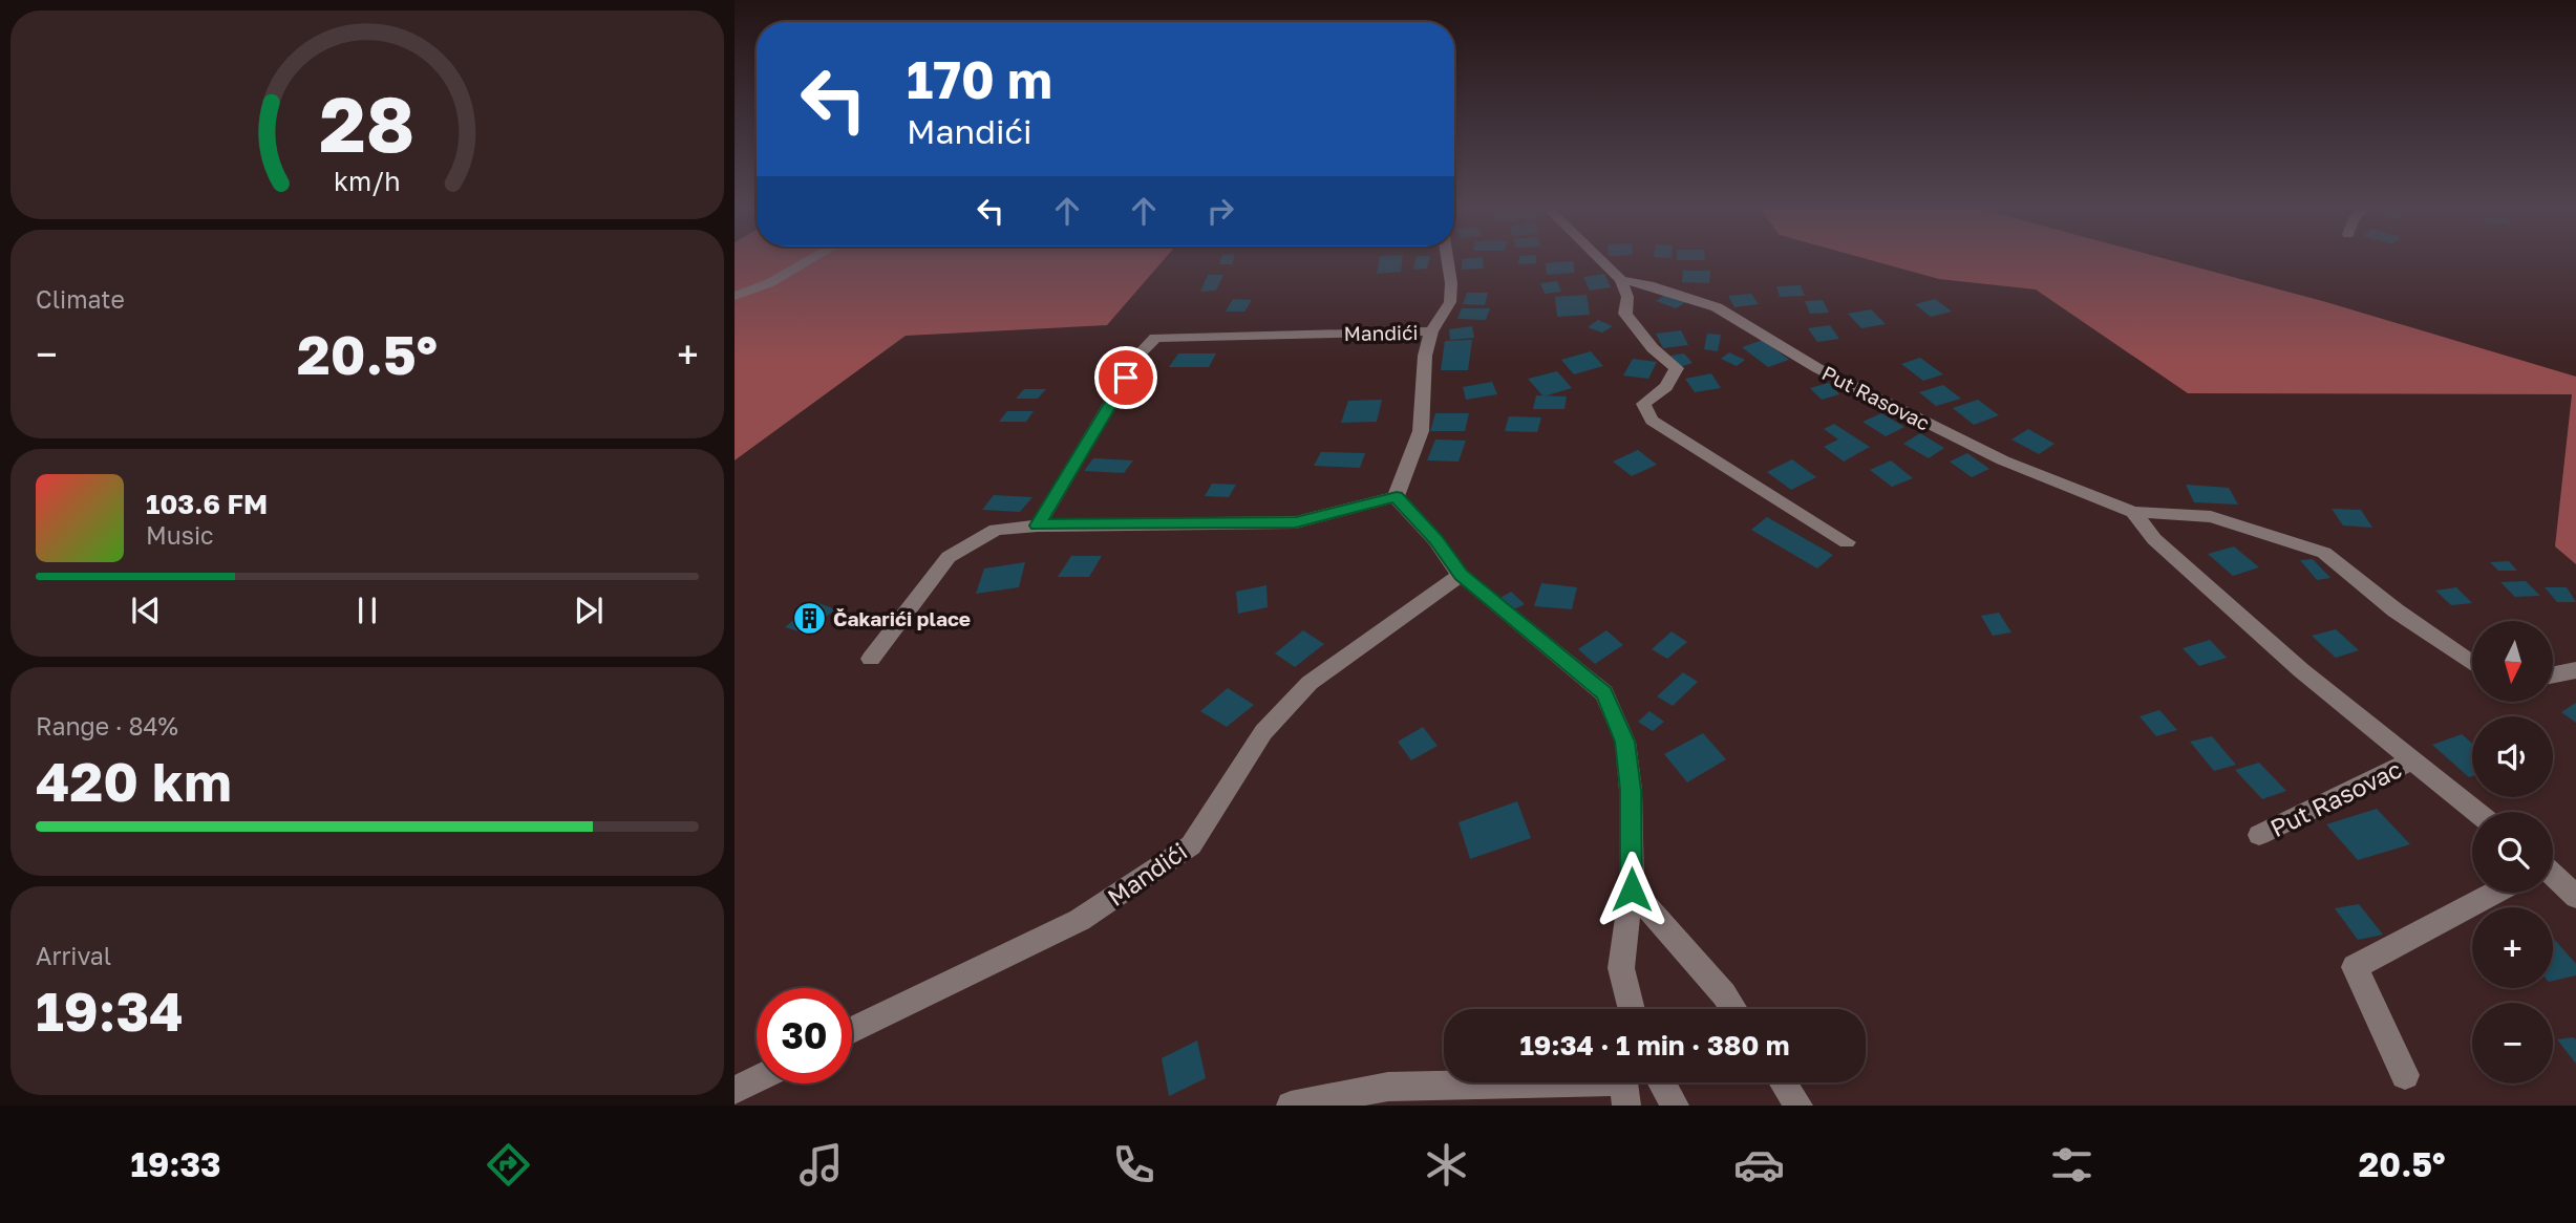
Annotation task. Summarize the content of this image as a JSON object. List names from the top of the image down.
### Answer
{
  "streets": {
    "street": ["Mandići", "Put Rasovac"]
  },
  "places": {
    "building": ["Čakarići place"]
  },
  "north": "bottom",
  "page": {
    "turn": ["170 m", "Mandići"],
    "tile": [
      "Climate",
      ["Range · 84%", "420 km"],
      ["Arrival", "19:34"]
    ],
    "heat": ["−", "20.5°", "+"],
    "song": ["103.6 FM", "Music"],
    "map_buttons": ["+", "−"],
    "limit": "30",
    "trip": "19:34 · 1 min · 380 m",
    "tabs": ["19:33", "20.5°"],
    "gauge": ["28", "km/h"]
  }
}
